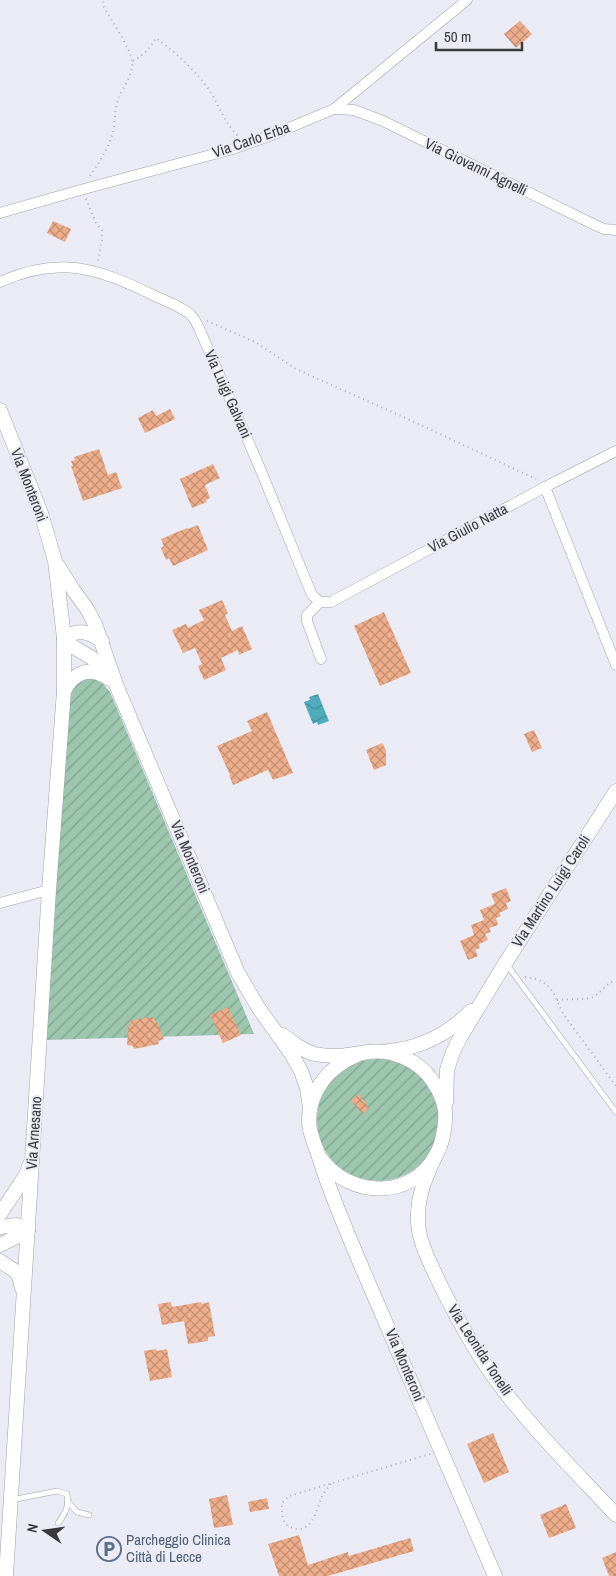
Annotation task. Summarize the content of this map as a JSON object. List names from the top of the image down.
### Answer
{
  "streets": {
    "main road": [
      "Via Monteroni",
      "Via Martino Luigi Caroli",
      "Via Arnesano",
      "Via Leonida Tonelli"
    ],
    "street": [
      "Via Carlo Erba",
      "Via Giovanni Agnelli",
      "Via Luigi Galvani",
      "Via Giulio Natta"
    ]
  },
  "crossings": [
    ["Via Carlo Erba", "Via Giovanni Agnelli"],
    ["Via Luigi Galvani", "Via Giulio Natta"],
    ["Via Monteroni", "Via Martino Luigi Caroli"],
    ["Via Monteroni", "Via Arnesano"],
    ["Via Monteroni", "Via Leonida Tonelli"],
    ["Via Martino Luigi Caroli", "Via Leonida Tonelli"]
  ],
  "places": {
    "parking": ["Parcheggio Clinica Città di Lecce"]
  },
  "scale_bar": "50 m",
  "north": "left"
}
